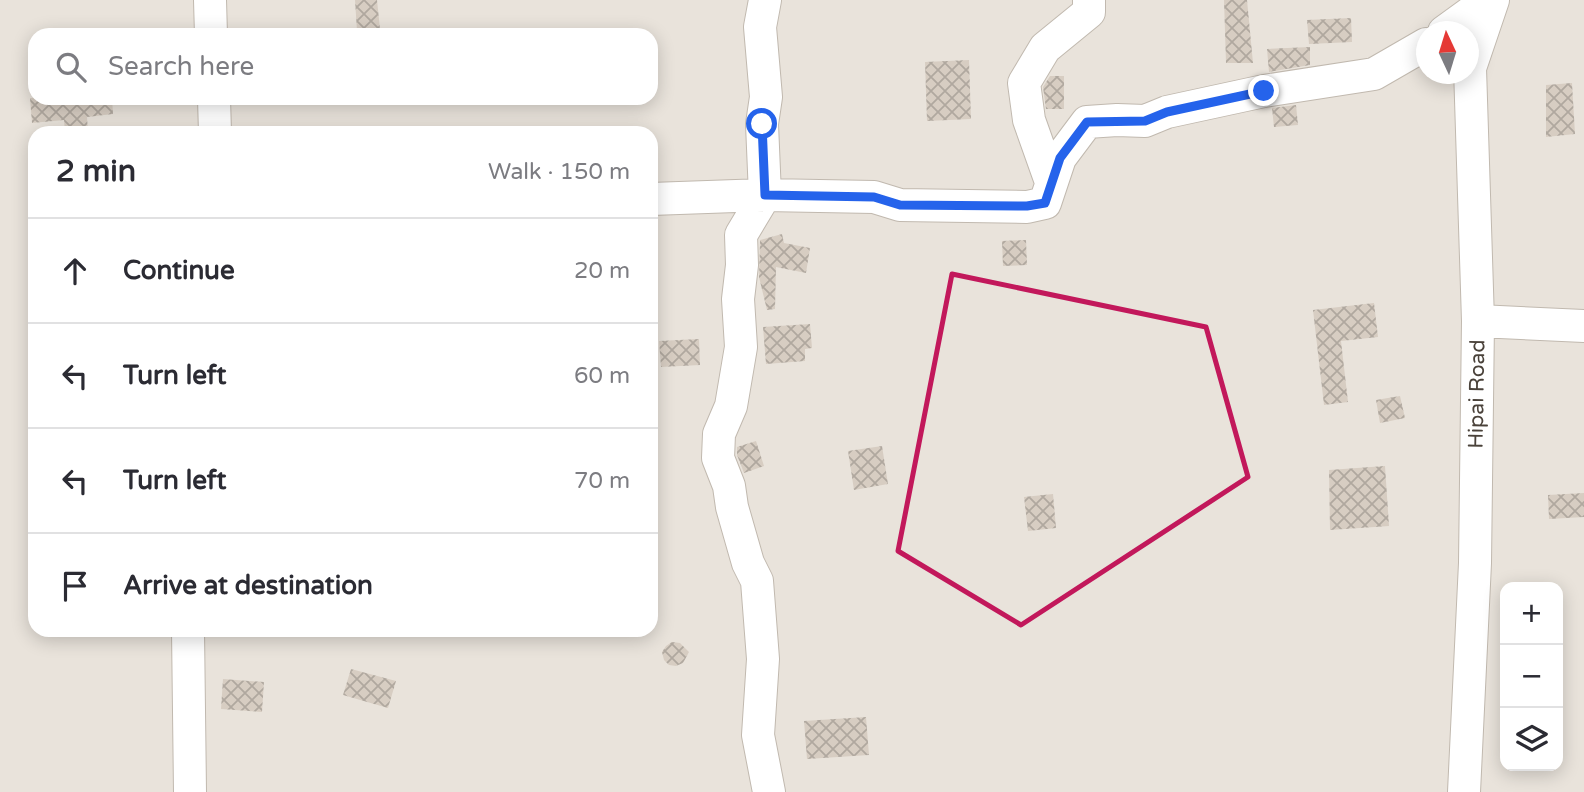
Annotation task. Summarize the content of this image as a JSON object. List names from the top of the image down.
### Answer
{
  "streets": {
    "street": ["Hipai Road"]
  },
  "north": "top",
  "page": {
    "search": "Search here",
    "heading": ["2 min", "Walk · 150 m"],
    "list": [
      ["Continue", "20 m"],
      ["Turn left", "60 m"],
      ["Turn left", "70 m"],
      "Arrive at destination"
    ],
    "map_buttons": ["+", "−"]
  }
}
